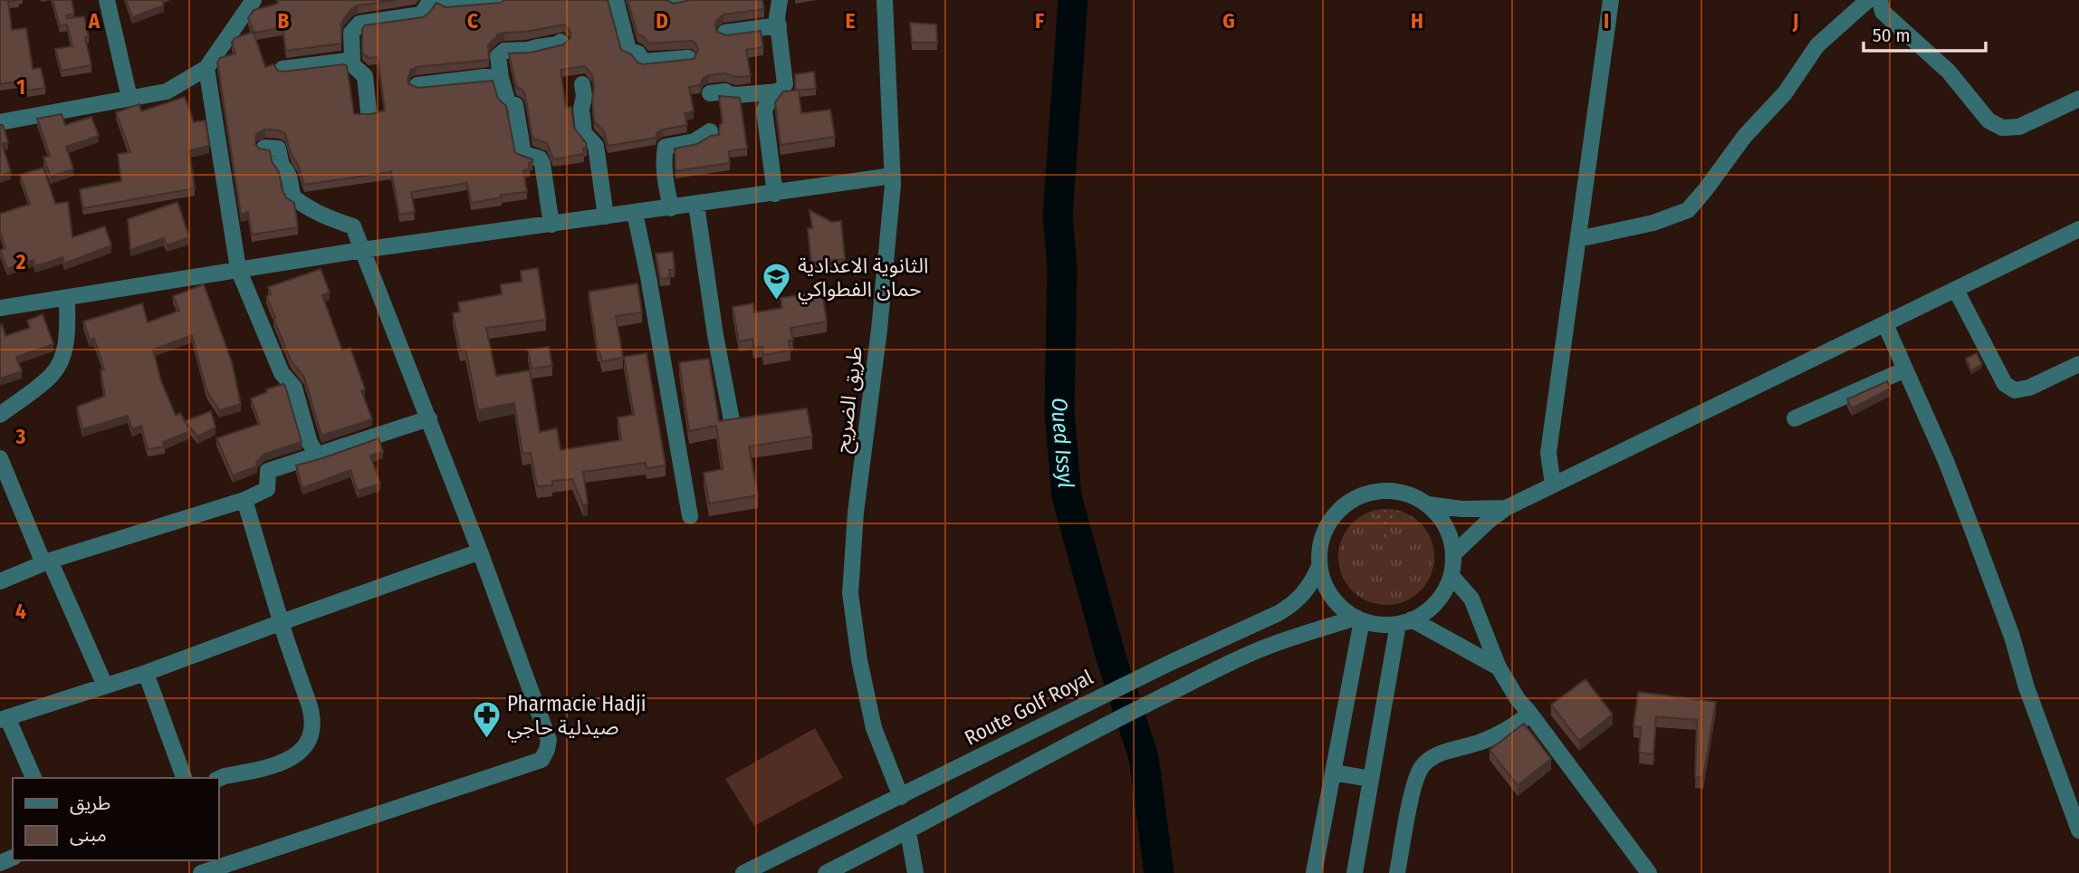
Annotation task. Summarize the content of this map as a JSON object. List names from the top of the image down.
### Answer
{
  "streets": {
    "street": ["طريق الضريح", "Route Golf Royal"]
  },
  "crossings": [
    ["طريق الضريح", "Route Golf Royal"]
  ],
  "water": ["Oued Issyl"],
  "places": {
    "school or university": ["الثانوية الاعدادية حمان الفطواكي"],
    "pharmacy": ["Pharmacie Hadji صيدلية حاجي"]
  },
  "legend": ["طريق", "مبنى"],
  "scale_bar": "50 m",
  "grid": {
    "columns": [
      "A",
      "B",
      "C",
      "D",
      "E",
      "F",
      "G",
      "H",
      "I",
      "J"
    ],
    "rows": [
      "1",
      "2",
      "3",
      "4"
    ]
  }
}
